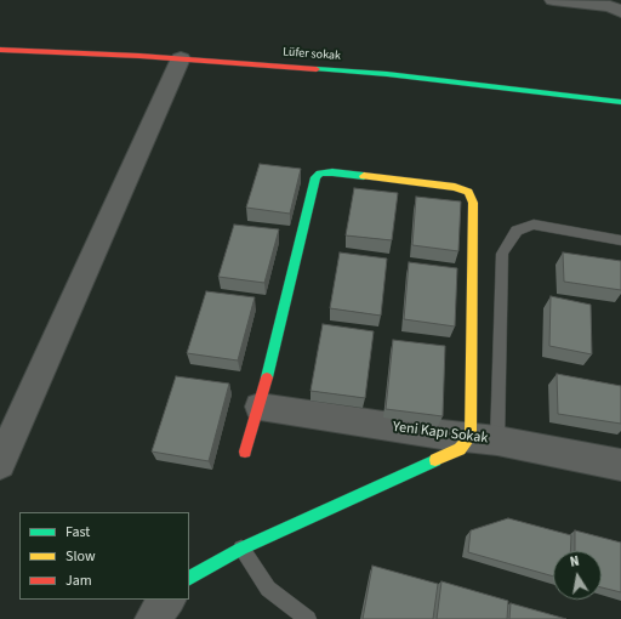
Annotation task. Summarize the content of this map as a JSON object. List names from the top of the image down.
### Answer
{
  "streets": {
    "street": ["Lüfer sokak", "Yeni Kapı Sokak"]
  },
  "legend": ["Fast", "Slow", "Jam"],
  "north": "top"
}
